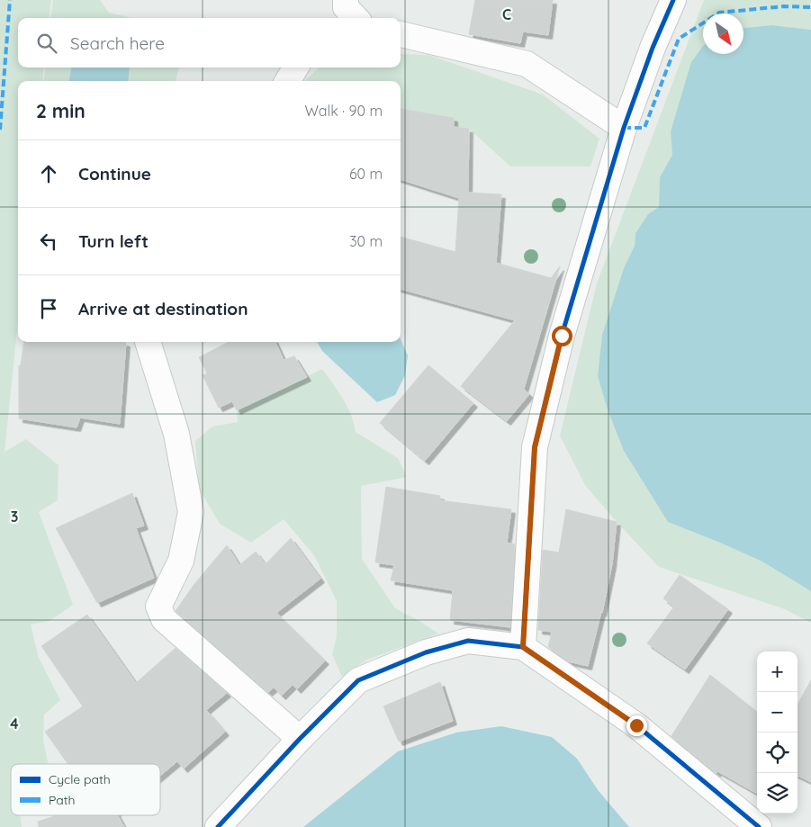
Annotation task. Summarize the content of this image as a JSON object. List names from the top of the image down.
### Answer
{
  "legend": ["Cycle path", "Path"],
  "north": "bottom right",
  "page": {
    "search": "Search here",
    "heading": ["2 min", "Walk · 90 m"],
    "list": [
      ["Continue", "60 m"],
      ["Turn left", "30 m"],
      "Arrive at destination"
    ],
    "map_buttons": ["+", "−"]
  },
  "grid": {
    "columns": ["C"],
    "rows": ["3", "4"]
  }
}
